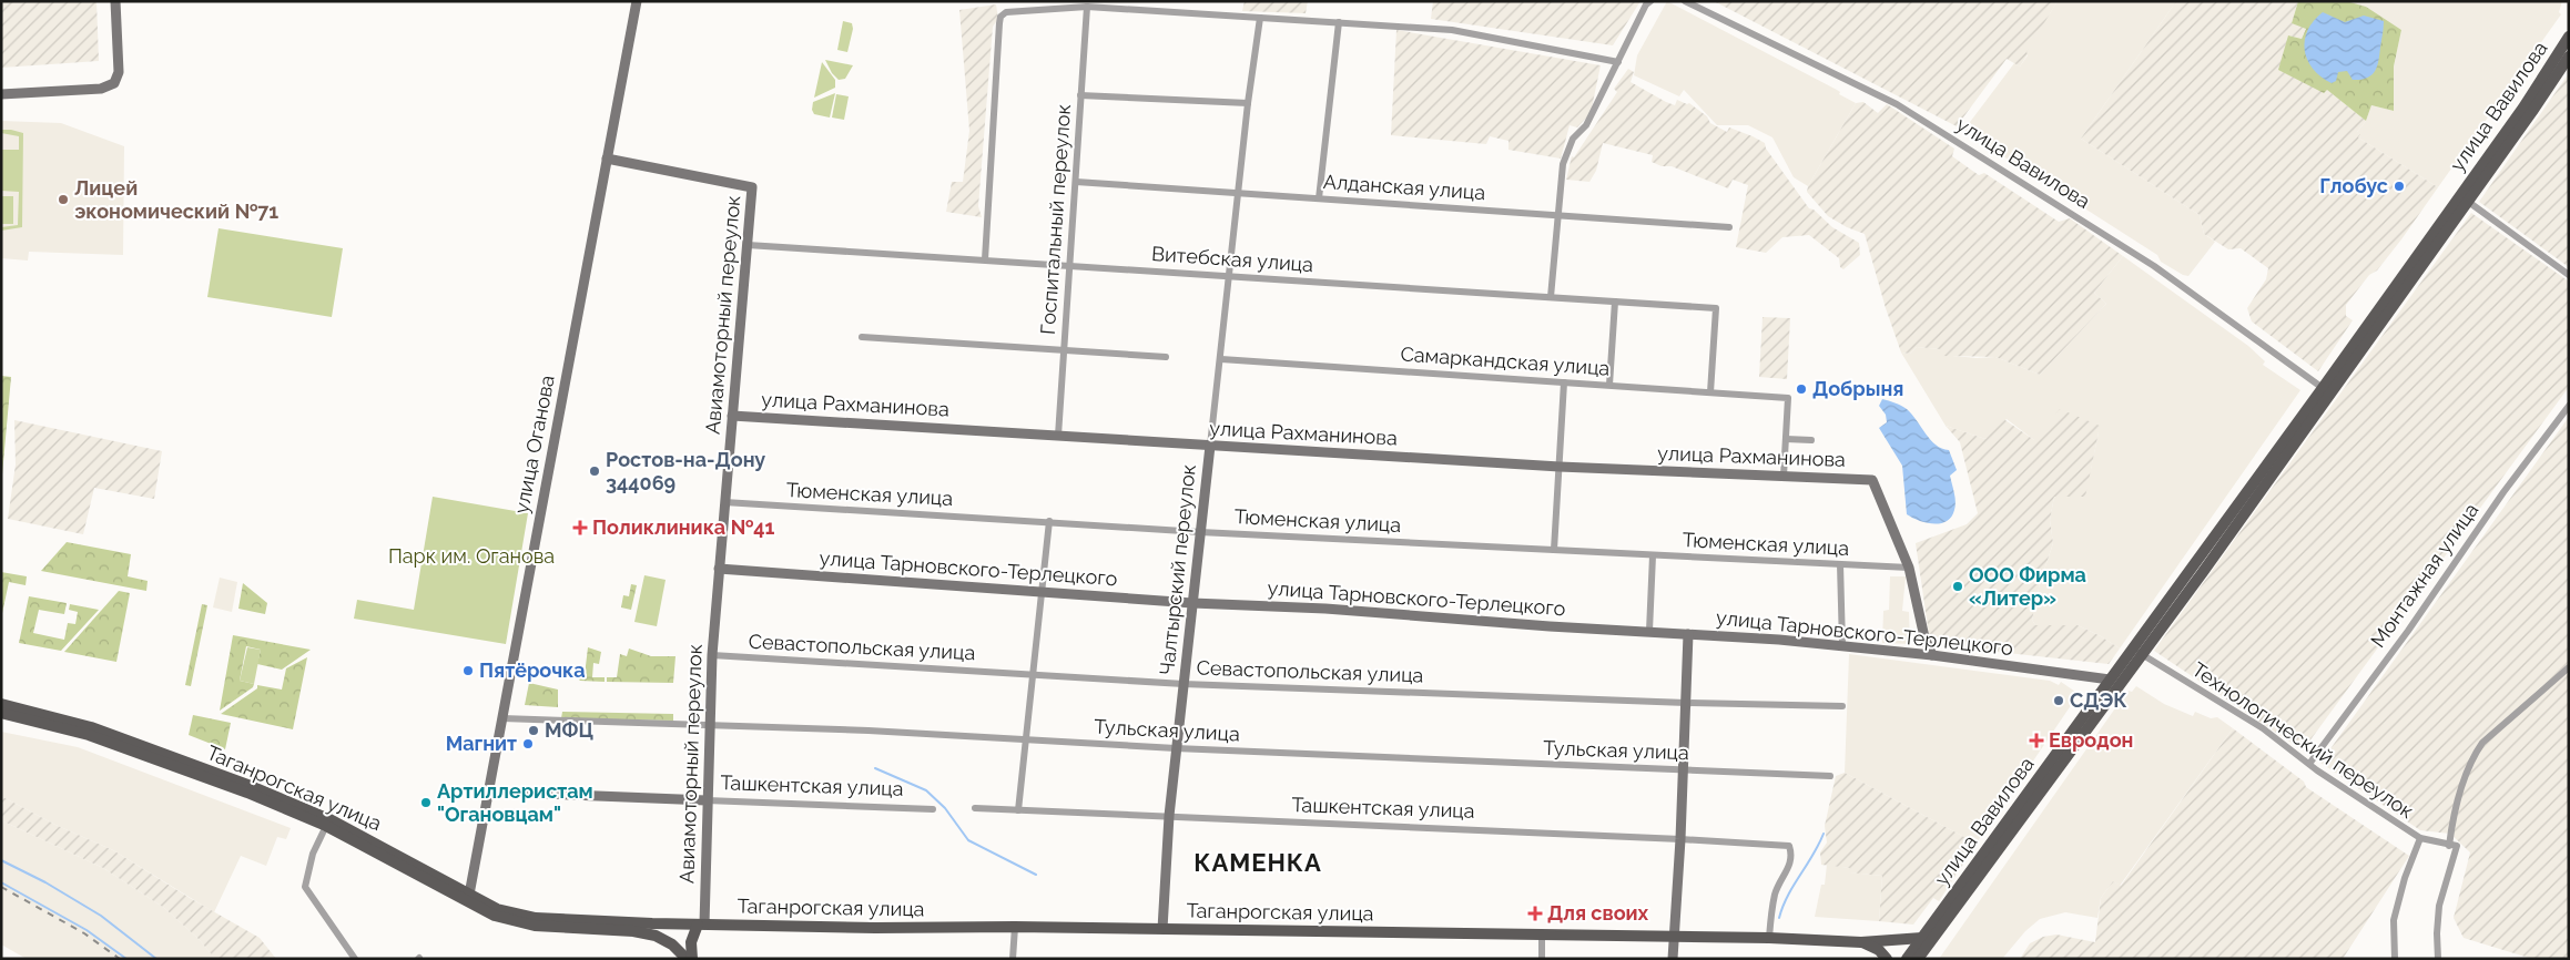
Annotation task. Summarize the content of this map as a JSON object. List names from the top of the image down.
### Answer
{
  "streets": {
    "main road": ["улица Вавилова", "Таганрогская улица"],
    "street": [
      "Алданская улица",
      "Госпитальный переулок",
      "Витебская улица",
      "Авиамоторный переулок",
      "Самаркандская улица",
      "улица Рахманинова",
      "улица Оганова",
      "Тюменская улица",
      "улица Тарновского-Терлецкого",
      "Чалтырский переулок",
      "Монтажная улица",
      "Севастопольская улица",
      "Тульская улица",
      "Технологический переулок",
      "Ташкентская улица"
    ]
  },
  "crossings": [
    ["улица Вавилова", "улица Тарновского-Терлецкого"],
    ["улица Вавилова", "Технологический переулок"],
    ["улица Вавилова", "Таганрогская улица"],
    ["Алданская улица", "Госпитальный переулок"],
    ["Алданская улица", "Чалтырский переулок"],
    ["Госпитальный переулок", "Витебская улица"],
    ["Госпитальный переулок", "улица Рахманинова"],
    ["Витебская улица", "Авиамоторный переулок"],
    ["Витебская улица", "Самаркандская улица"],
    ["Витебская улица", "Чалтырский переулок"],
    ["Авиамоторный переулок", "улица Рахманинова"],
    ["Авиамоторный переулок", "улица Оганова"],
    ["Авиамоторный переулок", "Тюменская улица"],
    ["Авиамоторный переулок", "улица Тарновского-Терлецкого"],
    ["Авиамоторный переулок", "Севастопольская улица"],
    ["Авиамоторный переулок", "Тульская улица"],
    ["Авиамоторный переулок", "Ташкентская улица"],
    ["Авиамоторный переулок", "Таганрогская улица"],
    ["Самаркандская улица", "Чалтырский переулок"],
    ["улица Рахманинова", "Тюменская улица"],
    ["улица Рахманинова", "Чалтырский переулок"],
    ["улица Оганова", "Тульская улица"],
    ["улица Оганова", "Ташкентская улица"],
    ["улица Оганова", "Таганрогская улица"],
    ["Тюменская улица", "Чалтырский переулок"],
    ["улица Тарновского-Терлецкого", "Чалтырский переулок"],
    ["Чалтырский переулок", "Севастопольская улица"],
    ["Чалтырский переулок", "Тульская улица"],
    ["Чалтырский переулок", "Ташкентская улица"],
    ["Чалтырский переулок", "Таганрогская улица"],
    ["Монтажная улица", "Технологический переулок"],
    ["Ташкентская улица", "Таганрогская улица"]
  ],
  "districts": ["КАМЕНКА"],
  "parks": ["Парк им. Оганова"],
  "places": {
    "other": [
      "Глобус",
      "Лицей экономический №71",
      "Добрыня",
      "Ростов-на-Дону 344069",
      "ООО Фирма «Литер»",
      "Пятёрочка",
      "СДЭК",
      "МФЦ",
      "Магнит",
      "Артиллеристам \"Огановцам\""
    ],
    "health": ["Поликлиника №41", "Евродон", "Для своих"]
  }
}
